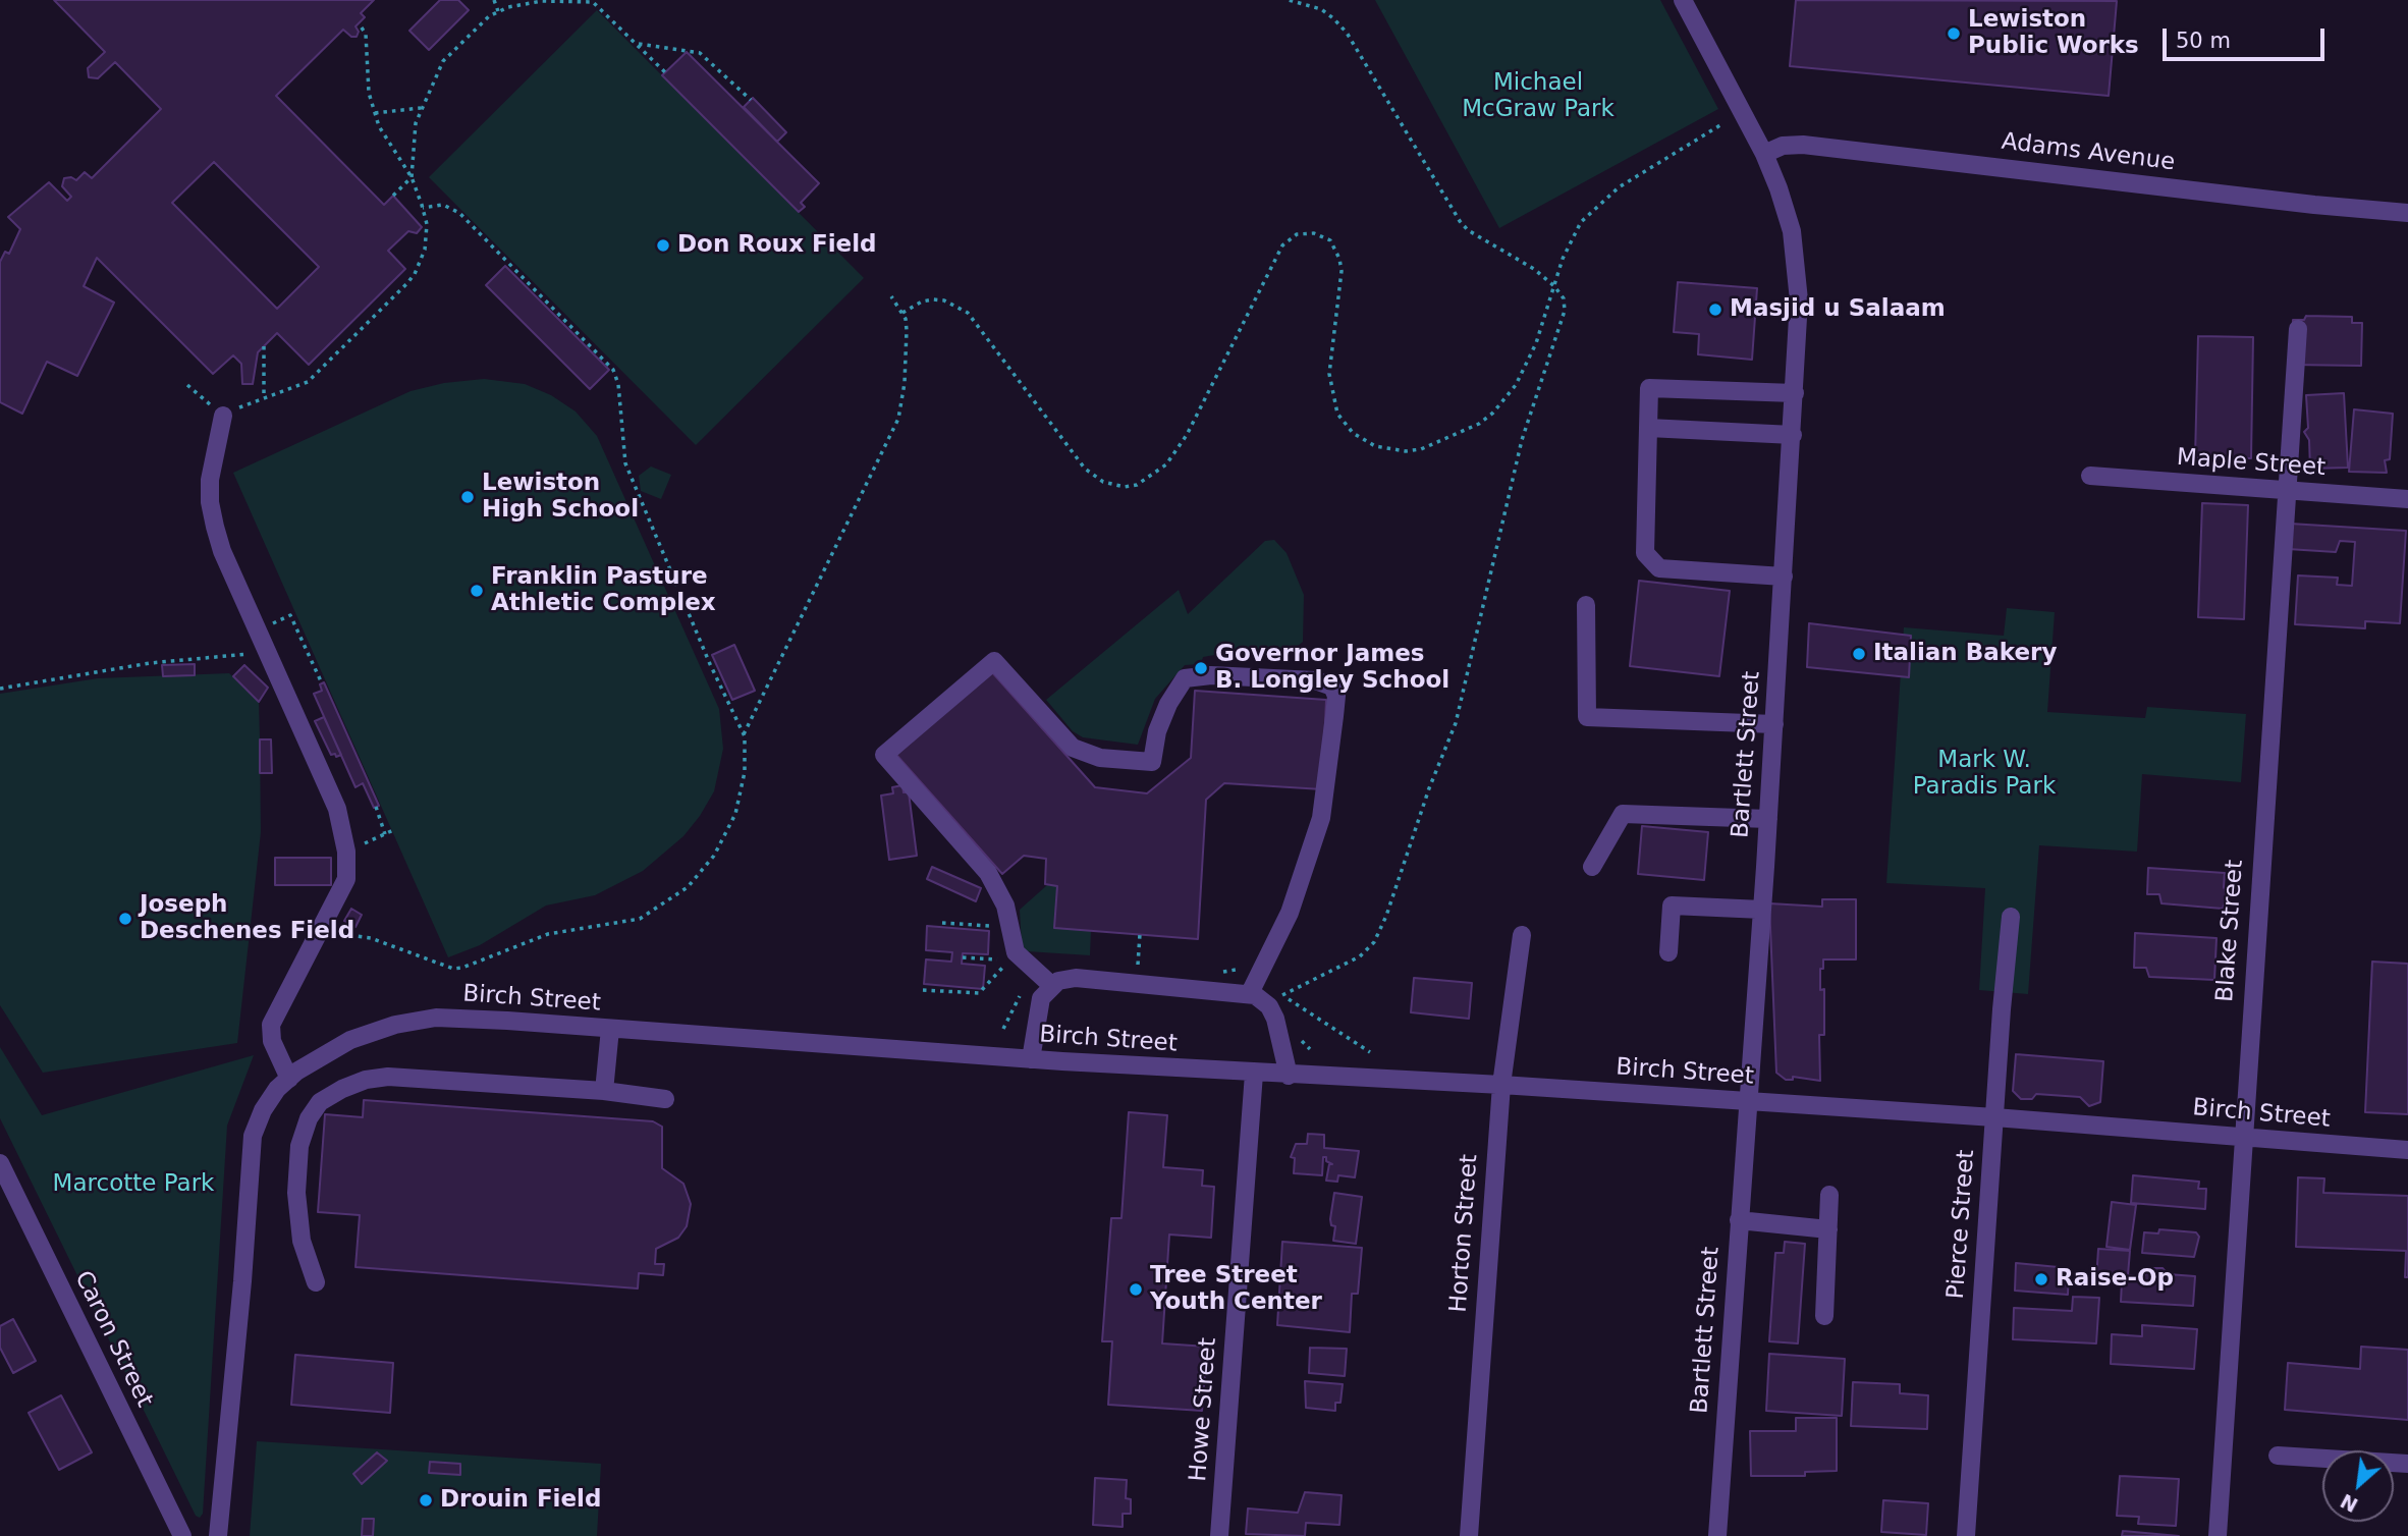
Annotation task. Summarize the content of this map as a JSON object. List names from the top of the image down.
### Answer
{
  "streets": {
    "street": [
      "Adams Avenue",
      "Maple Street",
      "Bartlett Street",
      "Blake Street",
      "Birch Street",
      "Pierce Street",
      "Horton Street",
      "Caron Street",
      "Howe Street"
    ]
  },
  "crossings": [
    ["Adams Avenue", "Bartlett Street"],
    ["Maple Street", "Blake Street"],
    ["Bartlett Street", "Birch Street"],
    ["Blake Street", "Birch Street"],
    ["Birch Street", "Pierce Street"],
    ["Birch Street", "Horton Street"],
    ["Birch Street", "Howe Street"]
  ],
  "parks": ["Michael McGraw Park", "Mark W. Paradis Park", "Marcotte Park"],
  "places": [
    "Lewiston Public Works",
    "Don Roux Field",
    "Masjid u Salaam",
    "Lewiston High School",
    "Franklin Pasture Athletic Complex",
    "Italian Bakery",
    "Governor James B. Longley School",
    "Joseph Deschenes Field",
    "Raise-Op",
    "Tree Street Youth Center",
    "Drouin Field"
  ],
  "scale_bar": "50 m",
  "north": "bottom left"
}
